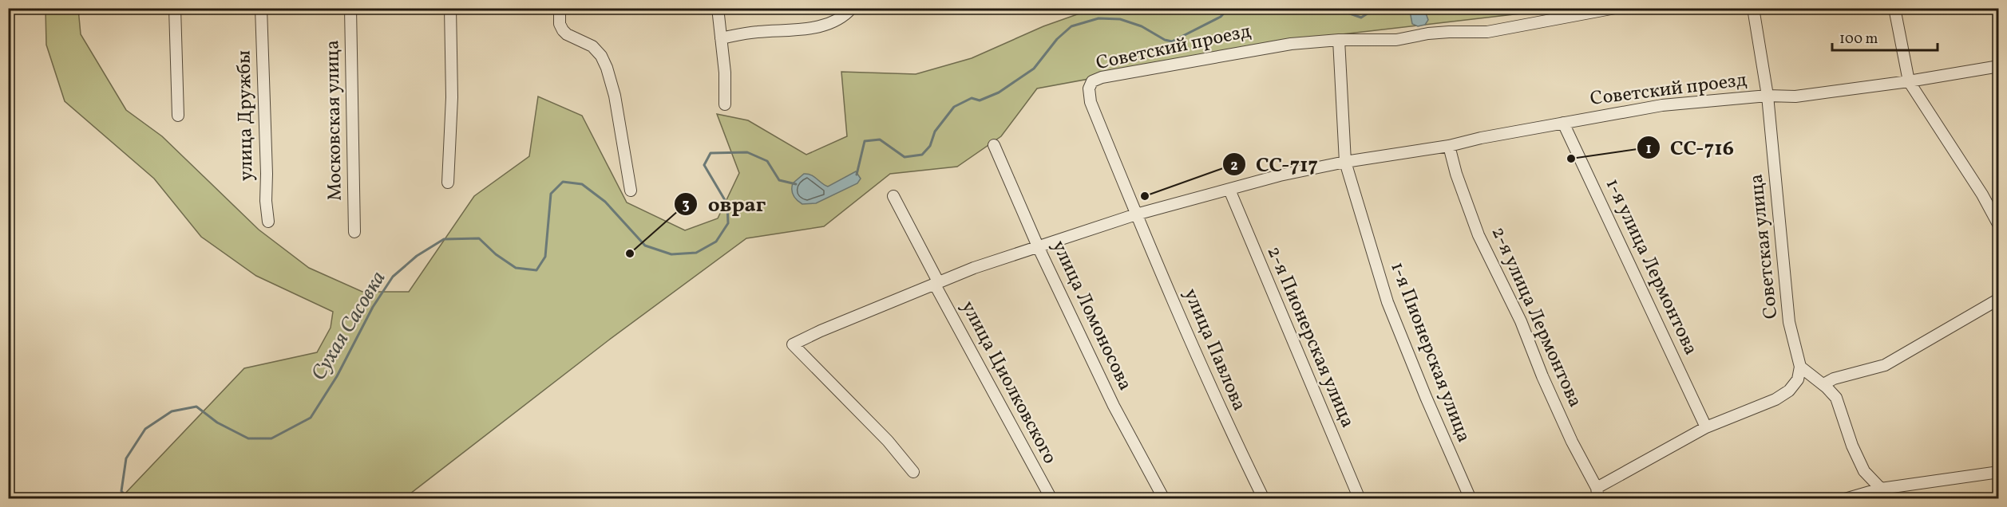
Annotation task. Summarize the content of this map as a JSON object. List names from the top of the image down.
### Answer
{
  "streets": {
    "street": [
      "Советский проезд",
      "улица Дружбы",
      "Московская улица",
      "Советская улица",
      "1-я улица Лермонтова",
      "улица Ломоносова",
      "2-я улица Лермонтова",
      "2-я Пионерская улица",
      "улица Павлова",
      "1-я Пионерская улица",
      "улица Циолковского"
    ]
  },
  "crossings": [
    ["Советский проезд", "Советская улица"],
    ["Советский проезд", "1-я улица Лермонтова"],
    ["Советский проезд", "улица Ломоносова"],
    ["Советский проезд", "2-я улица Лермонтова"],
    ["Советский проезд", "2-я Пионерская улица"],
    ["Советский проезд", "улица Павлова"],
    ["Советский проезд", "1-я Пионерская улица"],
    ["Советский проезд", "улица Циолковского"]
  ],
  "water": ["Сухая Сасовка"],
  "places": ["СС-716", "СС-717", "овраг"],
  "scale_bar": "100 m"
}
